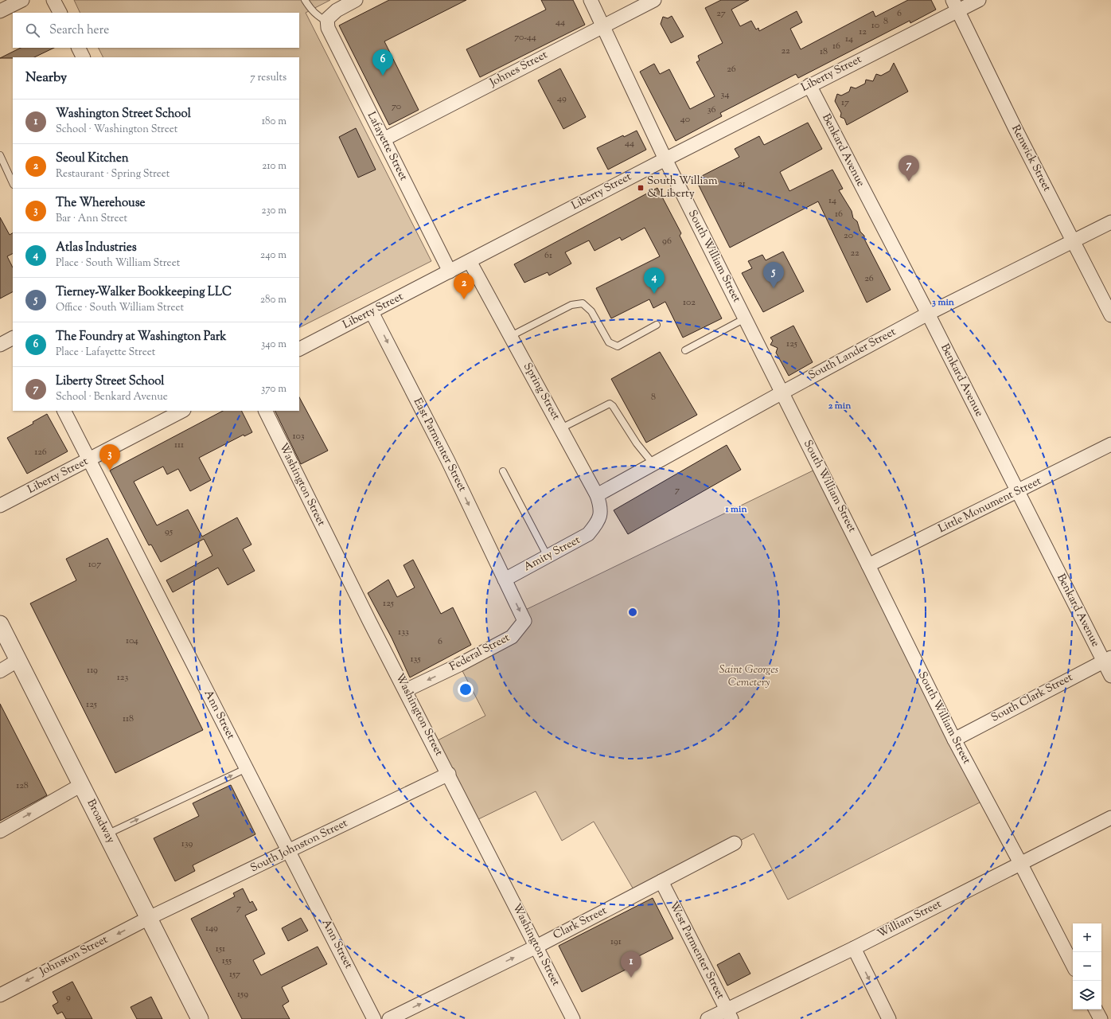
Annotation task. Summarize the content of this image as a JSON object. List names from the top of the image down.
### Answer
{
  "streets": {
    "street": [
      "Johnes Street",
      "Liberty Street",
      "Lafayette Street",
      "Benkard Avenue",
      "Renwick Street",
      "South William Street",
      "South Lander Street",
      "Spring Street",
      "East Parmenter Street",
      "Washington Street",
      "Little Monument Street",
      "Amity Street",
      "Federal Street",
      "South Clark Street",
      "Ann Street",
      "Broadway",
      "South Johnston Street",
      "William Street",
      "Clark Street",
      "West Parmenter Street",
      "Johnston Street"
    ]
  },
  "crossings": [
    ["Johnes Street", "Lafayette Street"],
    ["Johnes Street", "South William Street"],
    ["Liberty Street", "Lafayette Street"],
    ["Liberty Street", "Benkard Avenue"],
    ["Liberty Street", "Renwick Street"],
    ["Liberty Street", "South William Street"],
    ["Liberty Street", "Spring Street"],
    ["Liberty Street", "East Parmenter Street"],
    ["Liberty Street", "Ann Street"],
    ["Benkard Avenue", "South Lander Street"],
    ["Benkard Avenue", "Little Monument Street"],
    ["Benkard Avenue", "South Clark Street"],
    ["Renwick Street", "South Lander Street"],
    ["South William Street", "South Lander Street"],
    ["South William Street", "Little Monument Street"],
    ["South William Street", "South Clark Street"],
    ["South William Street", "William Street"],
    ["South Lander Street", "Spring Street"],
    ["Spring Street", "Amity Street"],
    ["East Parmenter Street", "Amity Street"],
    ["East Parmenter Street", "Federal Street"],
    ["Washington Street", "Federal Street"],
    ["Washington Street", "South Johnston Street"],
    ["Washington Street", "Clark Street"],
    ["Amity Street", "Federal Street"],
    ["Ann Street", "South Johnston Street"],
    ["Broadway", "South Johnston Street"],
    ["Broadway", "Johnston Street"],
    ["South Johnston Street", "Johnston Street"],
    ["William Street", "West Parmenter Street"],
    ["Clark Street", "West Parmenter Street"]
  ],
  "one_way": [
    "East Parmenter Street",
    "Federal Street",
    "Clark Street",
    "Johnston Street"
  ],
  "parks": ["Saint Georges Cemetery"],
  "places": {
    "transit": ["South William & Liberty"]
  },
  "house_numbers": [
    "27",
    "6",
    "8",
    "44",
    "10",
    "12",
    "70-44",
    "14",
    "16",
    "22",
    "18",
    "26",
    "34",
    "49",
    "17",
    "70",
    "36",
    "40",
    "44",
    "21",
    "14",
    "16",
    "20",
    "96",
    "22",
    "61",
    "26",
    "102",
    "125",
    "8",
    "103",
    "111",
    "126",
    "7",
    "95",
    "107",
    "125",
    "133",
    "104",
    "6",
    "135",
    "119",
    "123",
    "125",
    "118",
    "128",
    "139",
    "7",
    "149",
    "191",
    "151",
    "155",
    "157",
    "159",
    "9"
  ],
  "page": {
    "search": "Search here",
    "pins": [
      "6",
      "7",
      "5",
      "4",
      "2",
      "3",
      "1"
    ],
    "heading": ["Nearby", "7 results"],
    "list": [
      {
        "mark": "1",
        "name": "Washington Street School",
        "note": "School · Washington Street",
        "value": "180 m"
      },
      {
        "mark": "2",
        "name": "Seoul Kitchen",
        "note": "Restaurant · Spring Street",
        "value": "210 m"
      },
      {
        "mark": "3",
        "name": "The Wherehouse",
        "note": "Bar · Ann Street",
        "value": "230 m"
      },
      {
        "mark": "4",
        "name": "Atlas Industries",
        "note": "Place · South William Street",
        "value": "240 m"
      },
      {
        "mark": "5",
        "name": "Tierney-Walker Bookkeeping LLC",
        "note": "Office · South William Street",
        "value": "280 m"
      },
      {
        "mark": "6",
        "name": "The Foundry at Washington Park",
        "note": "Place · Lafayette Street",
        "value": "340 m"
      },
      {
        "mark": "7",
        "name": "Liberty Street School",
        "note": "School · Benkard Avenue",
        "value": "370 m"
      }
    ],
    "map_buttons": ["+", "−"]
  },
  "rings": ["3 min", "2 min", "1 min"]
}
